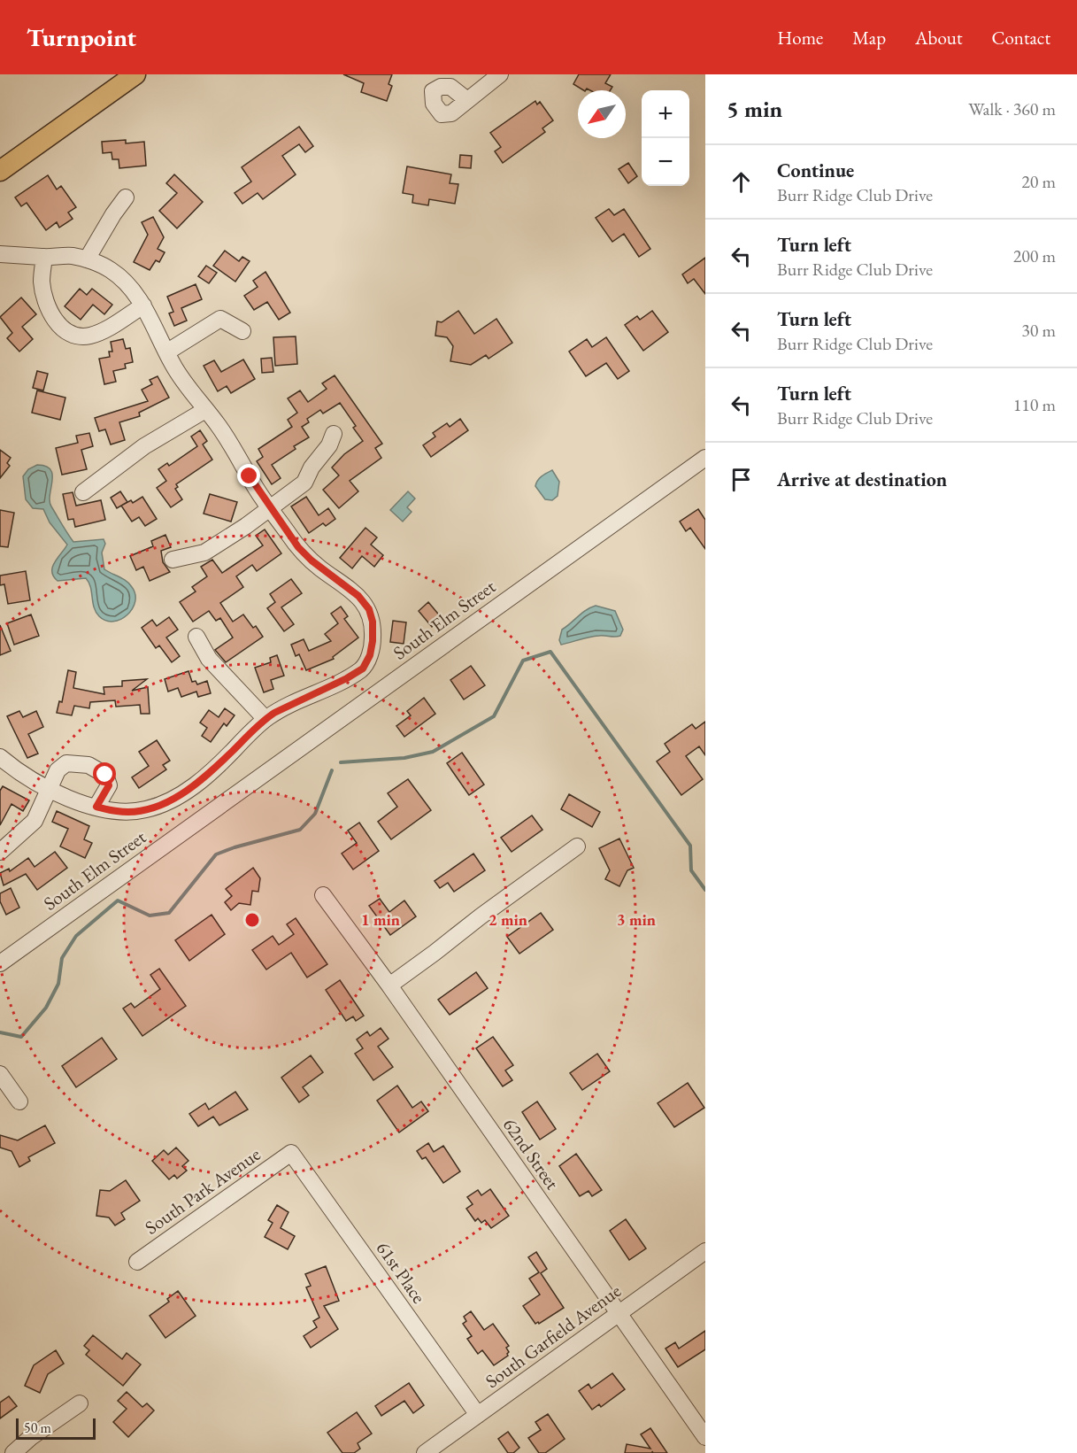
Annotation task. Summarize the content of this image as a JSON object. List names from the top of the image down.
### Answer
{
  "streets": {
    "street": [
      "South Elm Street",
      "62nd Street",
      "South Park Avenue",
      "61st Place",
      "South Garfield Avenue"
    ]
  },
  "crossings": [
    ["62nd Street", "South Garfield Avenue"],
    ["South Park Avenue", "61st Place"],
    ["61st Place", "South Garfield Avenue"]
  ],
  "scale_bar": "50 m",
  "north": "bottom left",
  "page": {
    "header": "Turnpoint",
    "nav": [
      "Home",
      "Map",
      "About",
      "Contact"
    ],
    "heading": ["5 min", "Walk · 360 m"],
    "map_buttons": ["+", "−"],
    "list": [
      ["Continue", "Burr Ridge Club Drive", "20 m"],
      ["Turn left", "Burr Ridge Club Drive", "200 m"],
      ["Turn left", "Burr Ridge Club Drive", "30 m"],
      ["Turn left", "Burr Ridge Club Drive", "110 m"],
      "Arrive at destination"
    ],
    "scale": "50 m"
  },
  "rings": ["1 min", "2 min", "3 min"]
}
